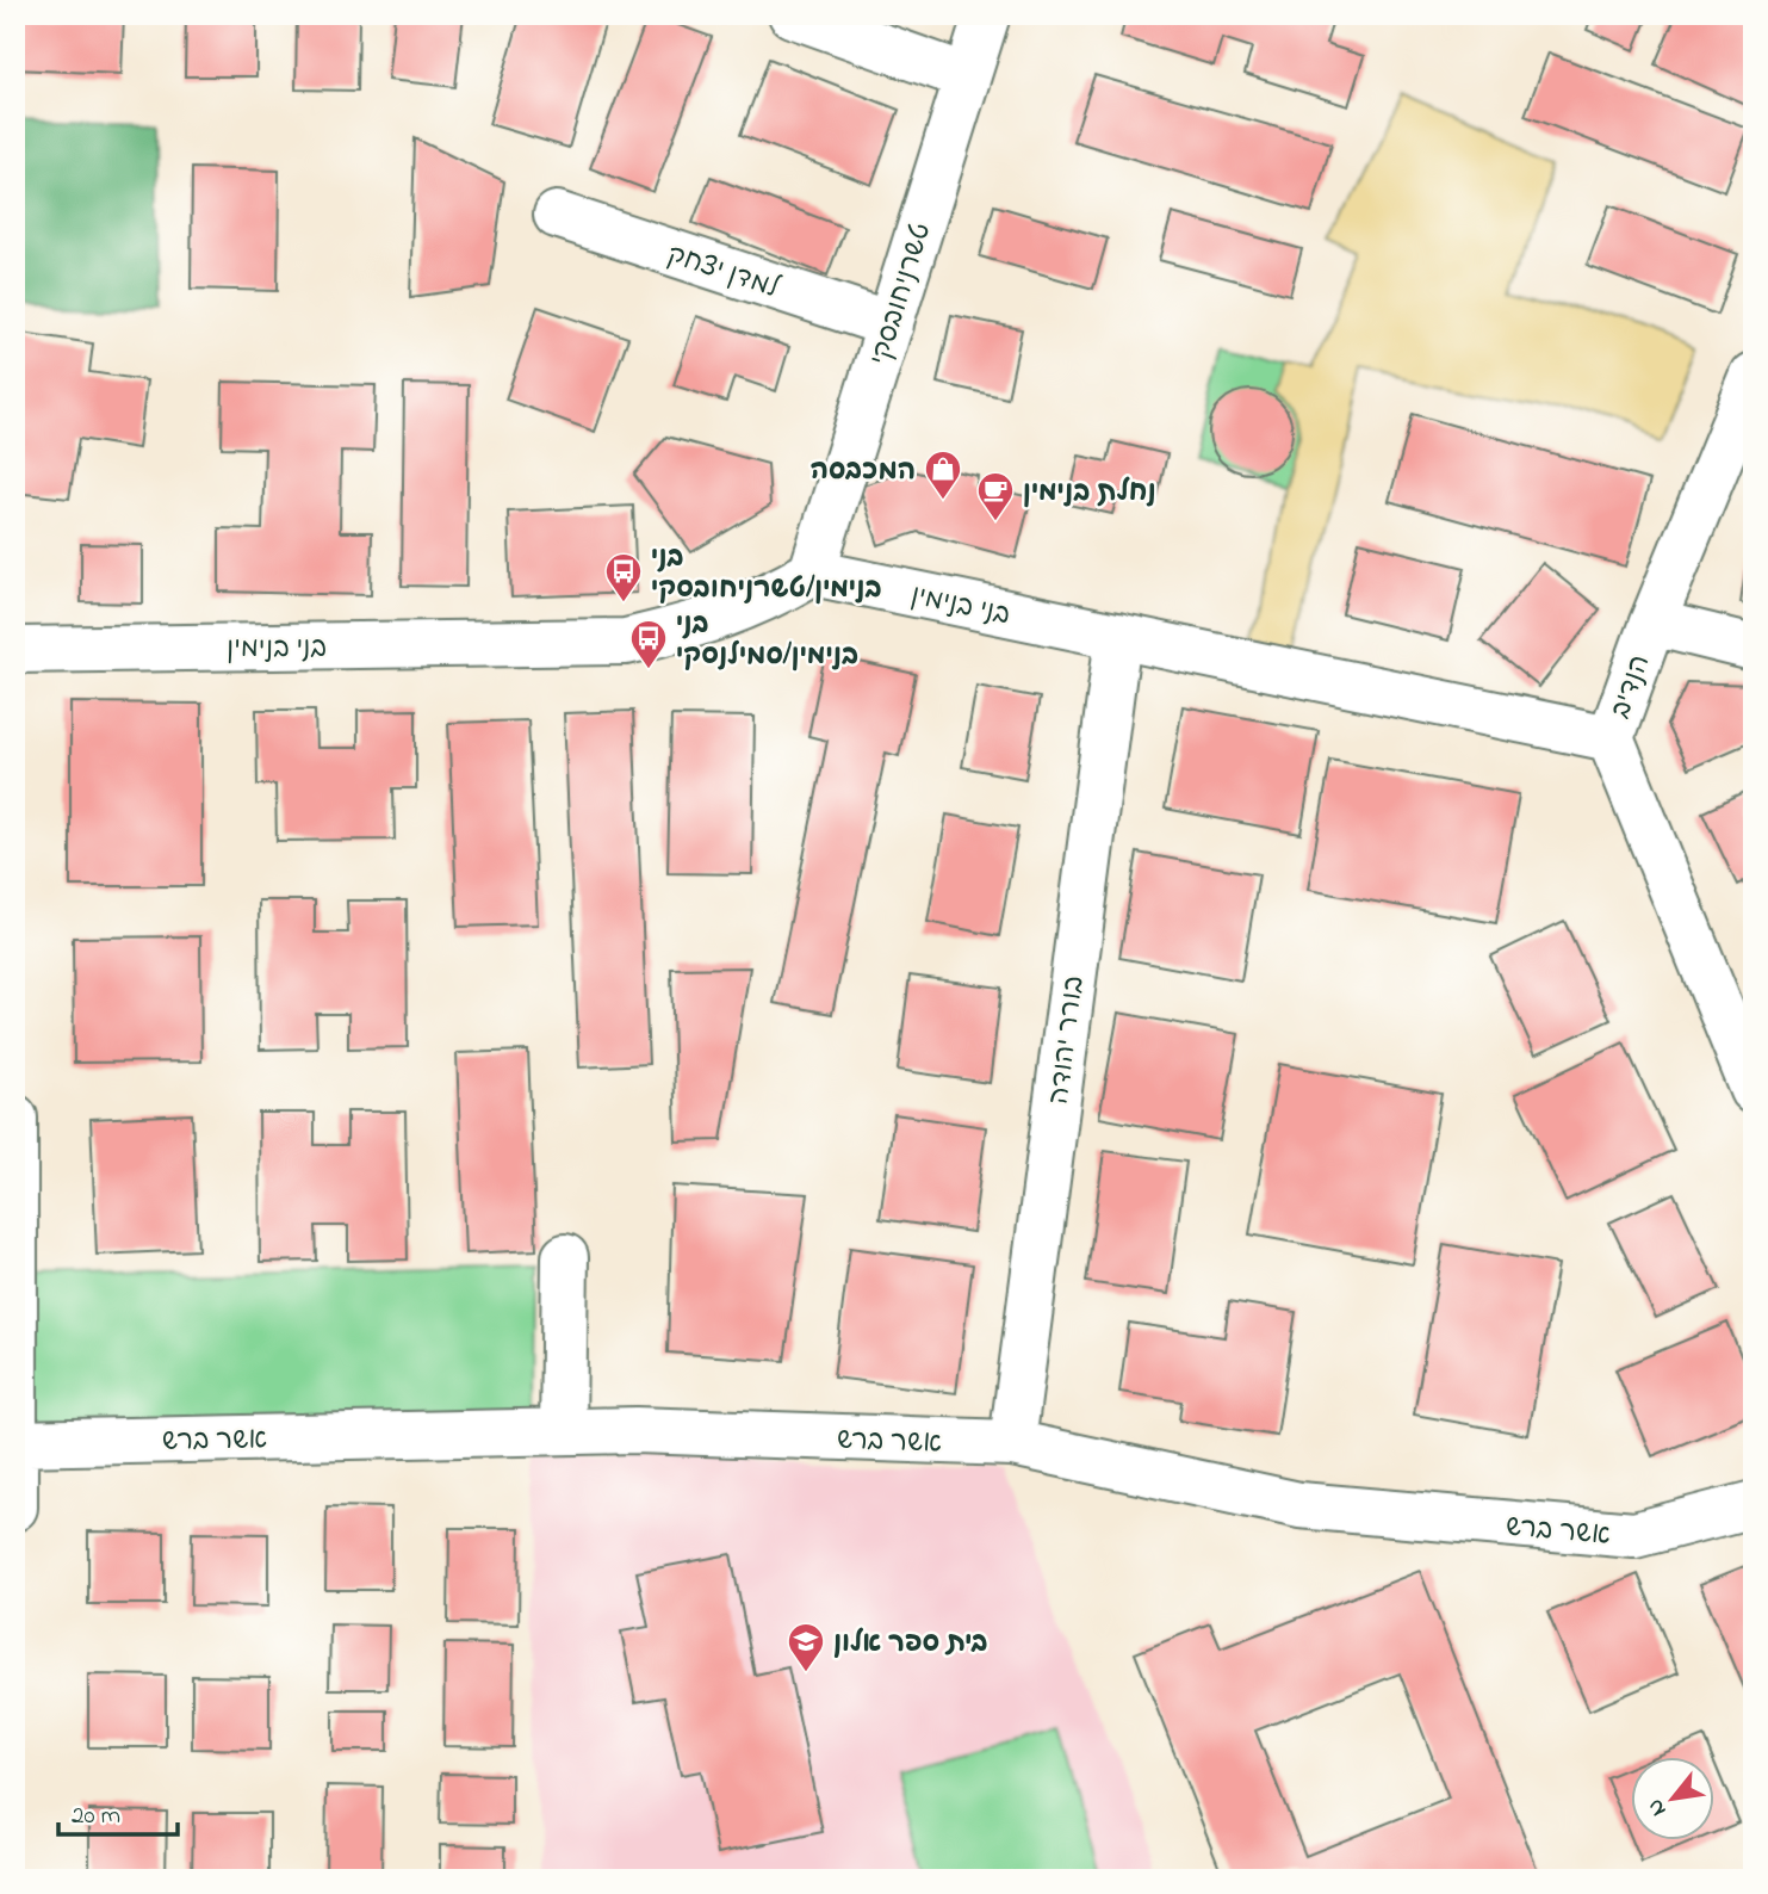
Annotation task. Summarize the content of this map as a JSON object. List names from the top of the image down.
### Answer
{
  "streets": {
    "street": [
      "למדן יצחק",
      "טשרניחובסקי",
      "בני בנימין",
      "הנדיב",
      "בורר יהודה",
      "אשר ברש"
    ]
  },
  "crossings": [
    ["למדן יצחק", "טשרניחובסקי"],
    ["טשרניחובסקי", "בני בנימין"],
    ["בני בנימין", "הנדיב"],
    ["בני בנימין", "בורר יהודה"],
    ["בורר יהודה", "אשר ברש"]
  ],
  "places": {
    "shop": ["המכבסה"],
    "cafe": ["נחלת בנימין"],
    "bus stop": ["בני בנימין/טשרניחובסקי", "בני בנימין/סמילנסקי"],
    "school or university": ["בית ספר אלון"]
  },
  "scale_bar": "20 m",
  "north": "bottom left"
}
